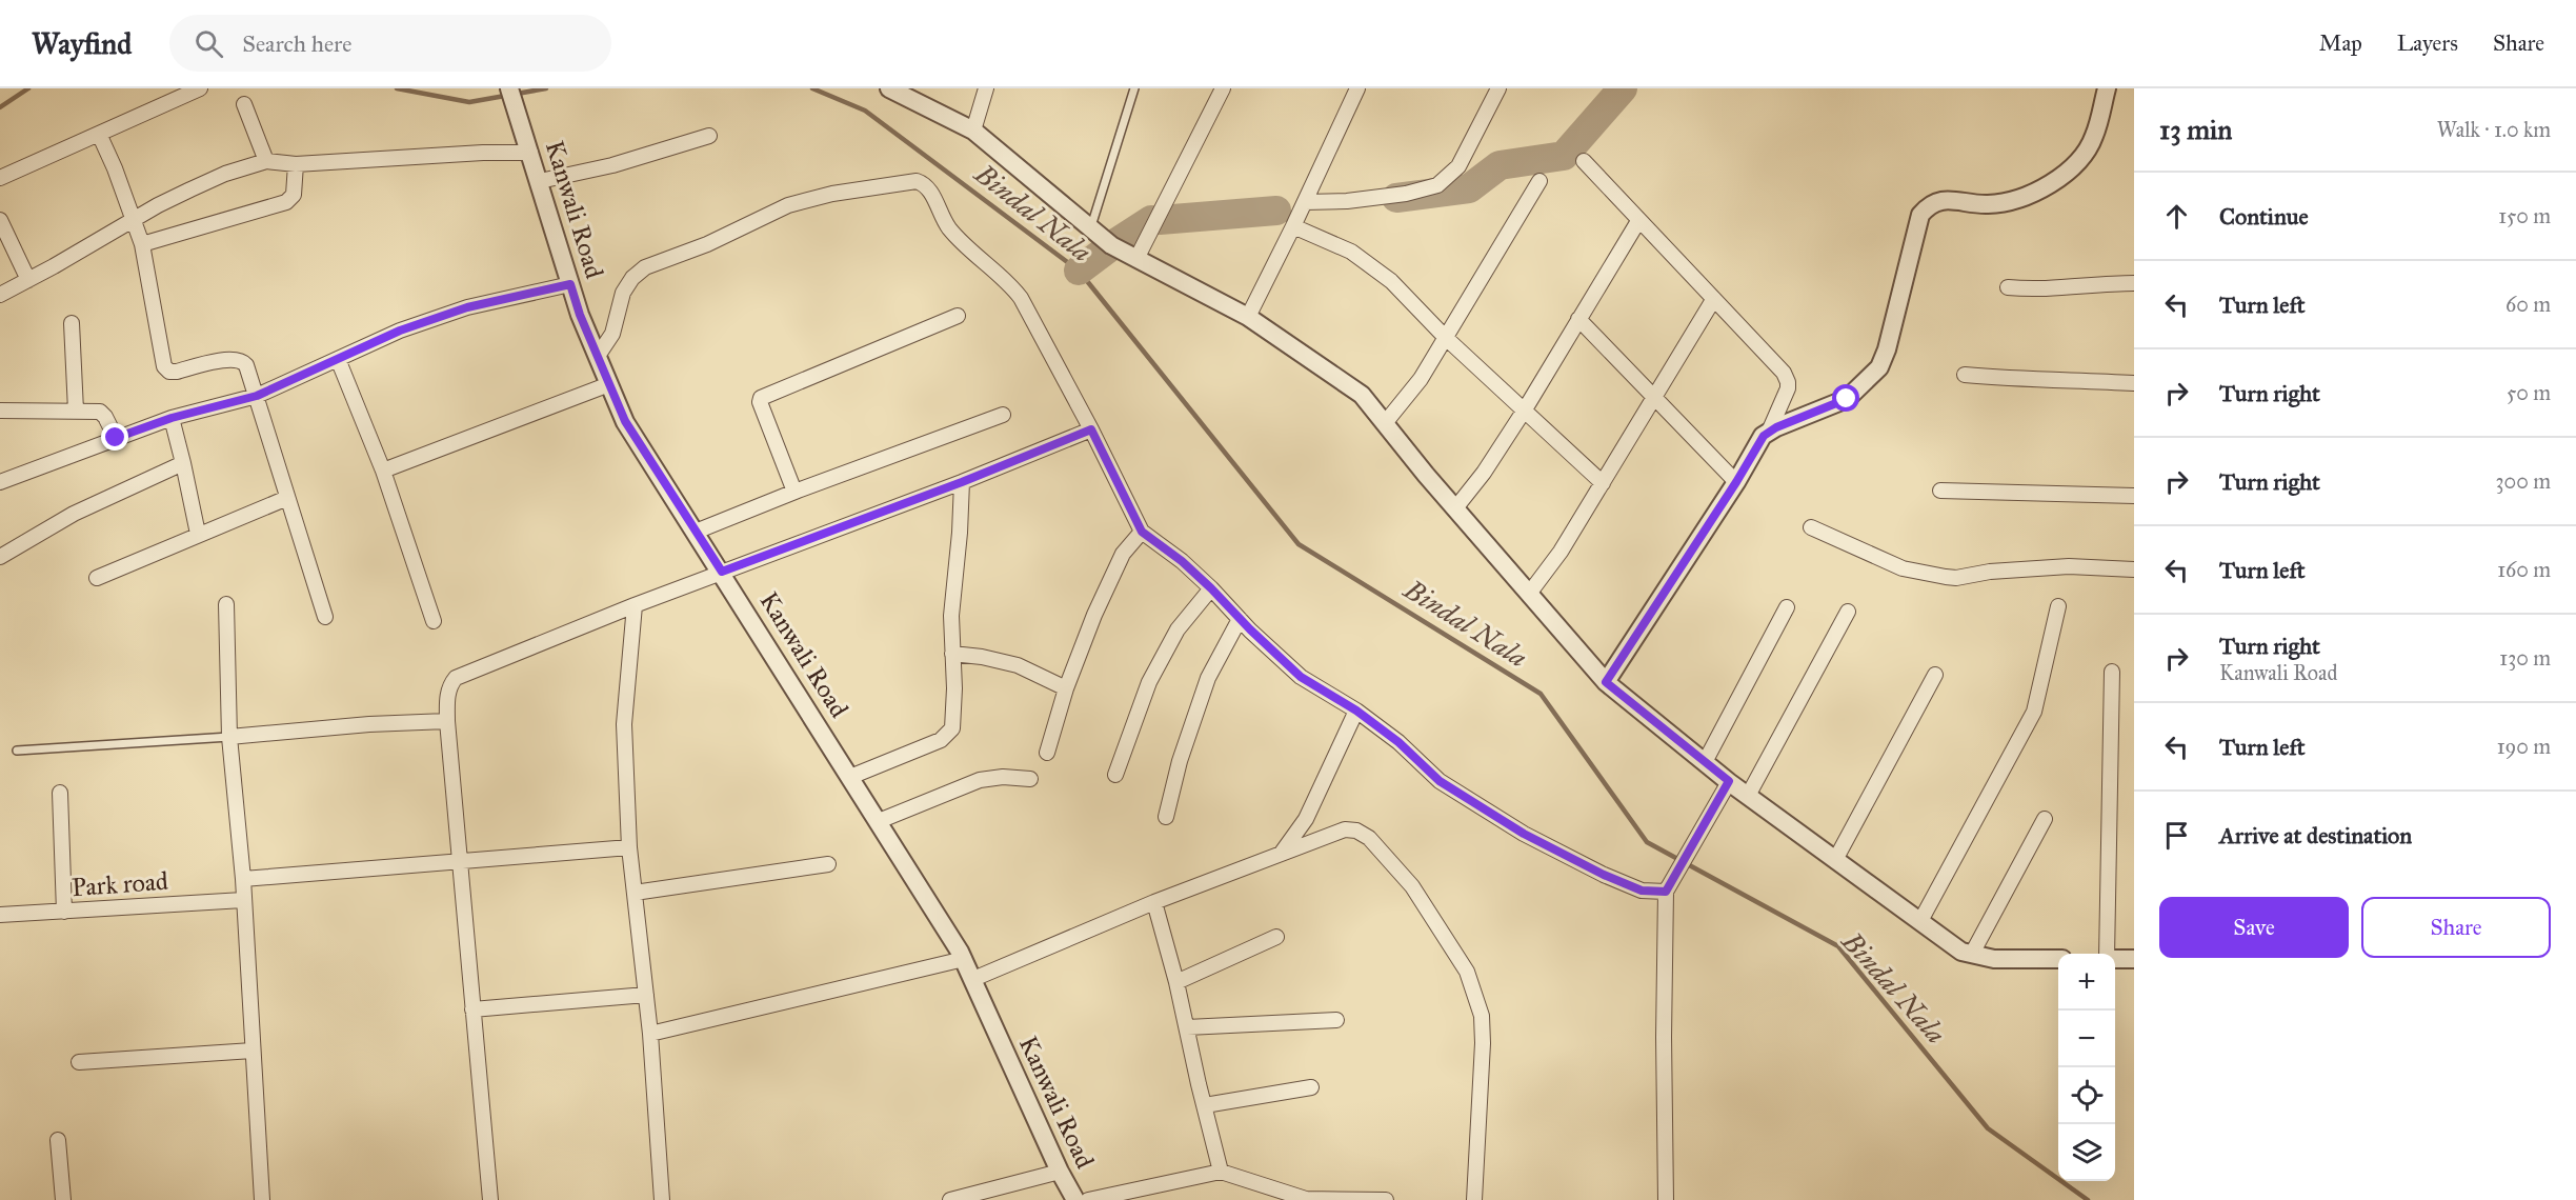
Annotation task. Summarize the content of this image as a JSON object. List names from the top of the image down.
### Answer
{
  "streets": {
    "street": ["Kanwali Road", "Park road"]
  },
  "water": ["Bindal Nala"],
  "page": {
    "header": "Wayfind",
    "search": "Search here",
    "nav": ["Map", "Layers", "Share"],
    "heading": ["13 min", "Walk · 1.0 km"],
    "list": [
      ["Continue", "150 m"],
      ["Turn left", "60 m"],
      ["Turn right", "50 m"],
      ["Turn right", "300 m"],
      ["Turn left", "160 m"],
      ["Turn right", "Kanwali Road", "130 m"],
      ["Turn left", "190 m"],
      "Arrive at destination"
    ],
    "buttons": ["Save", "Share"],
    "map_buttons": ["+", "−"]
  }
}
